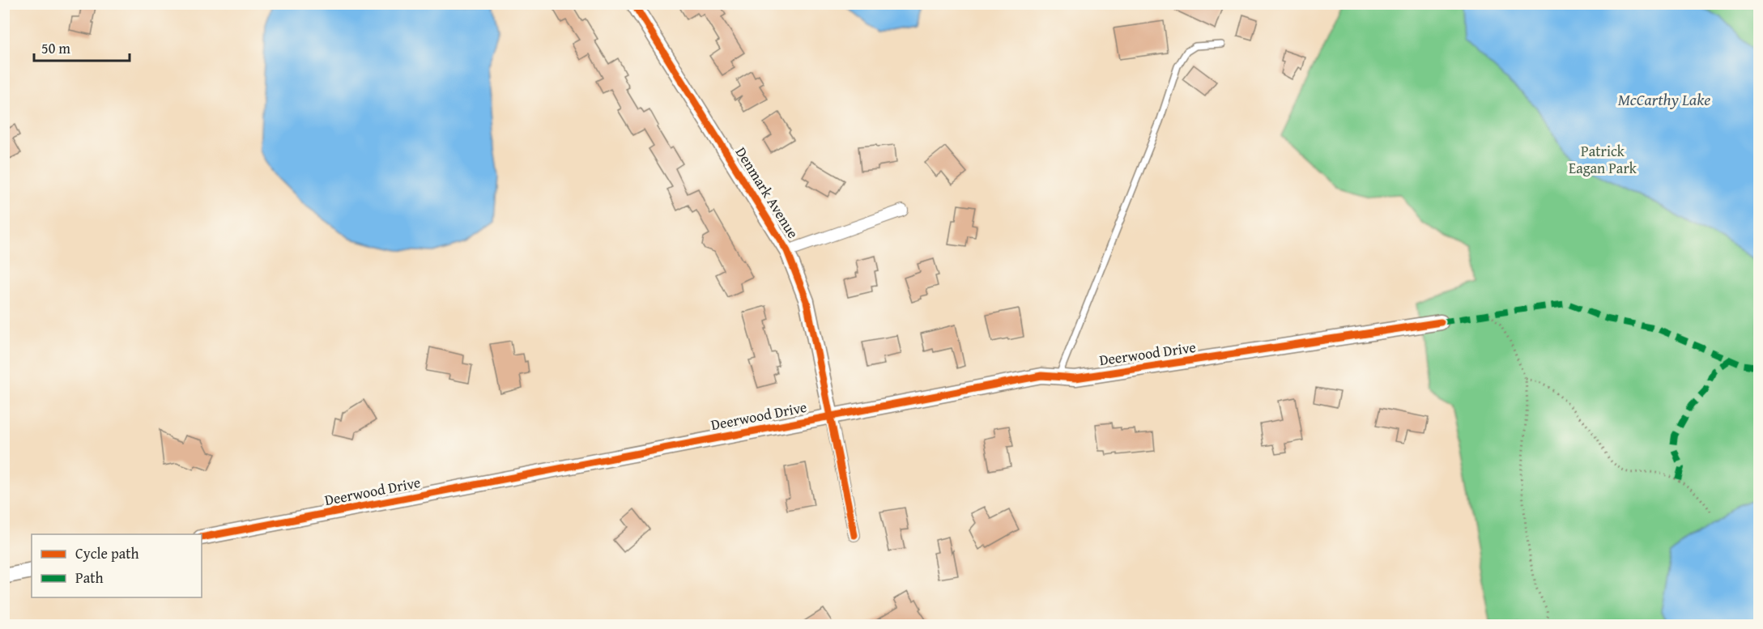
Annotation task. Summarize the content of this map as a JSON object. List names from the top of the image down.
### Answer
{
  "streets": {
    "street": ["Denmark Avenue", "Deerwood Drive"]
  },
  "crossings": [
    ["Denmark Avenue", "Deerwood Drive"]
  ],
  "water": ["McCarthy Lake"],
  "parks": ["Patrick Eagan Park"],
  "legend": ["Cycle path", "Path"],
  "scale_bar": "50 m"
}
